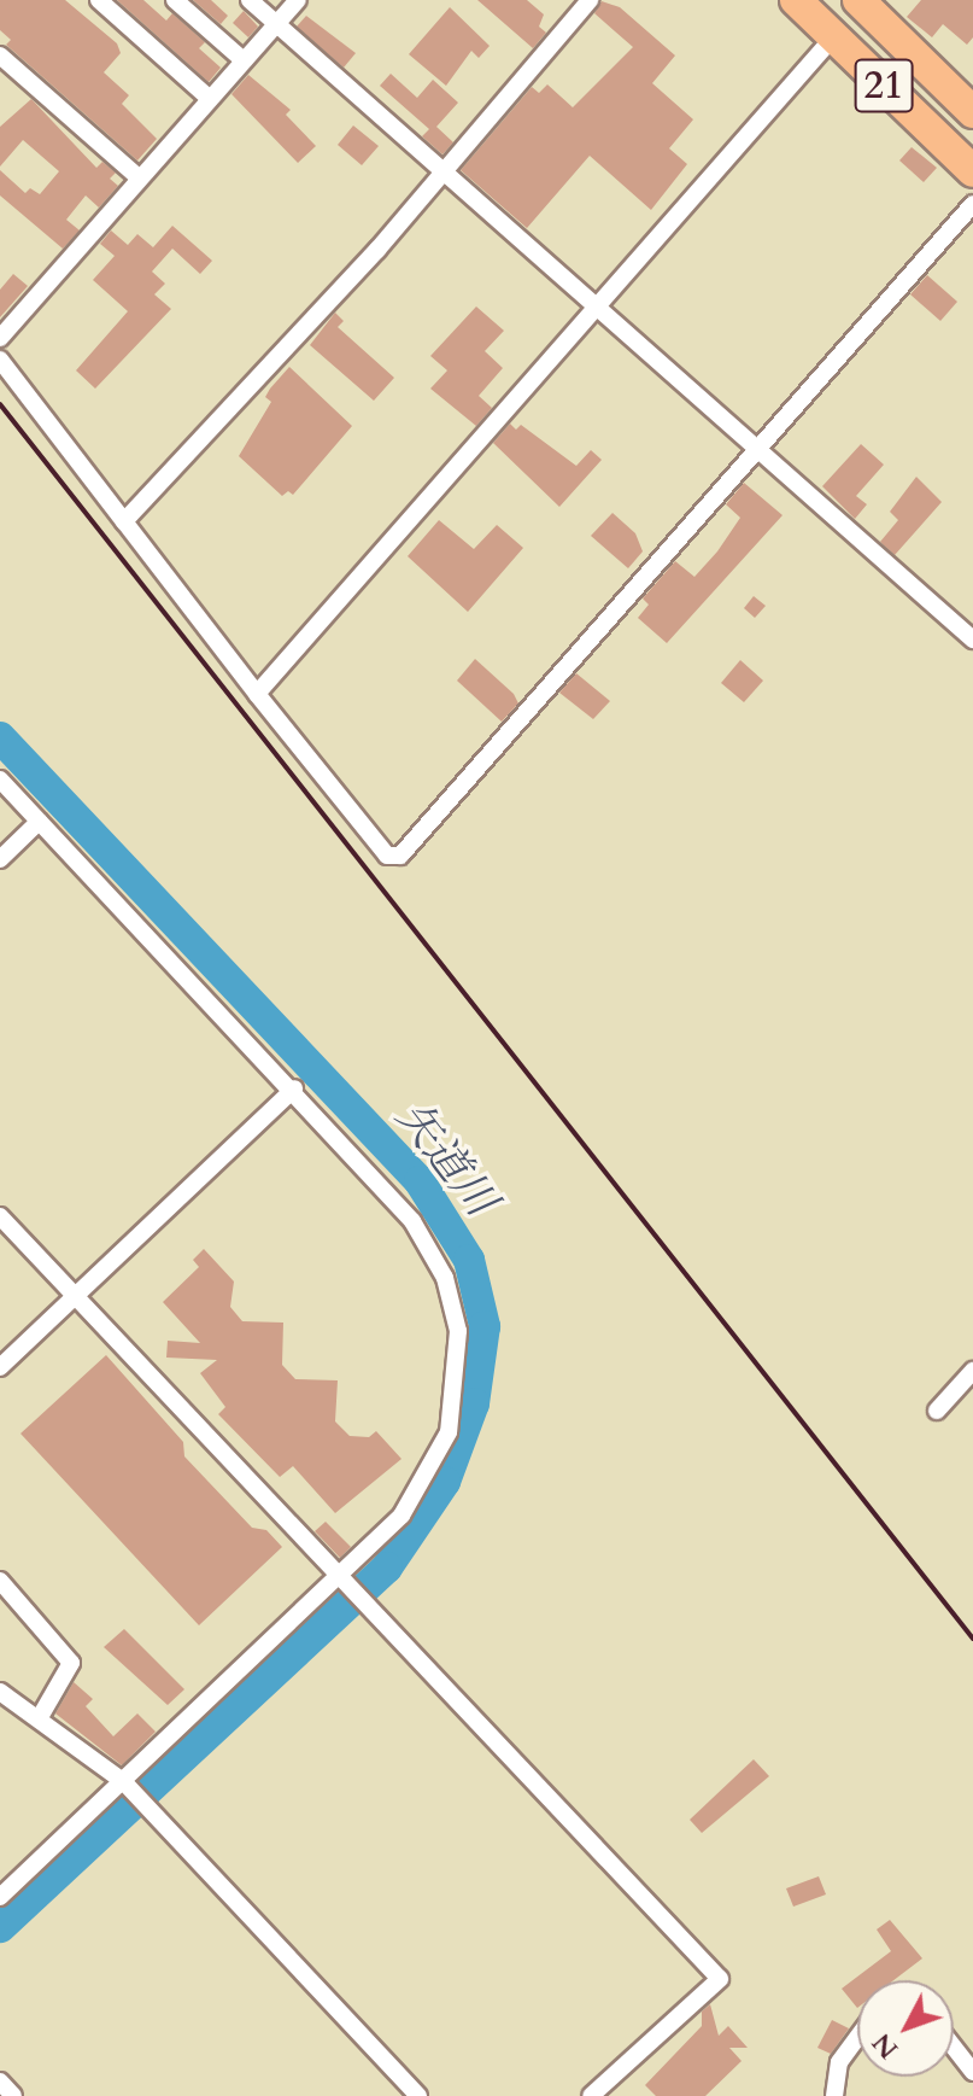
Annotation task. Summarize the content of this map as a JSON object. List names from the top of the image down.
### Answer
{
  "streets": {
    "highway": ["21"]
  },
  "water": ["矢道川"],
  "north": "bottom left"
}
